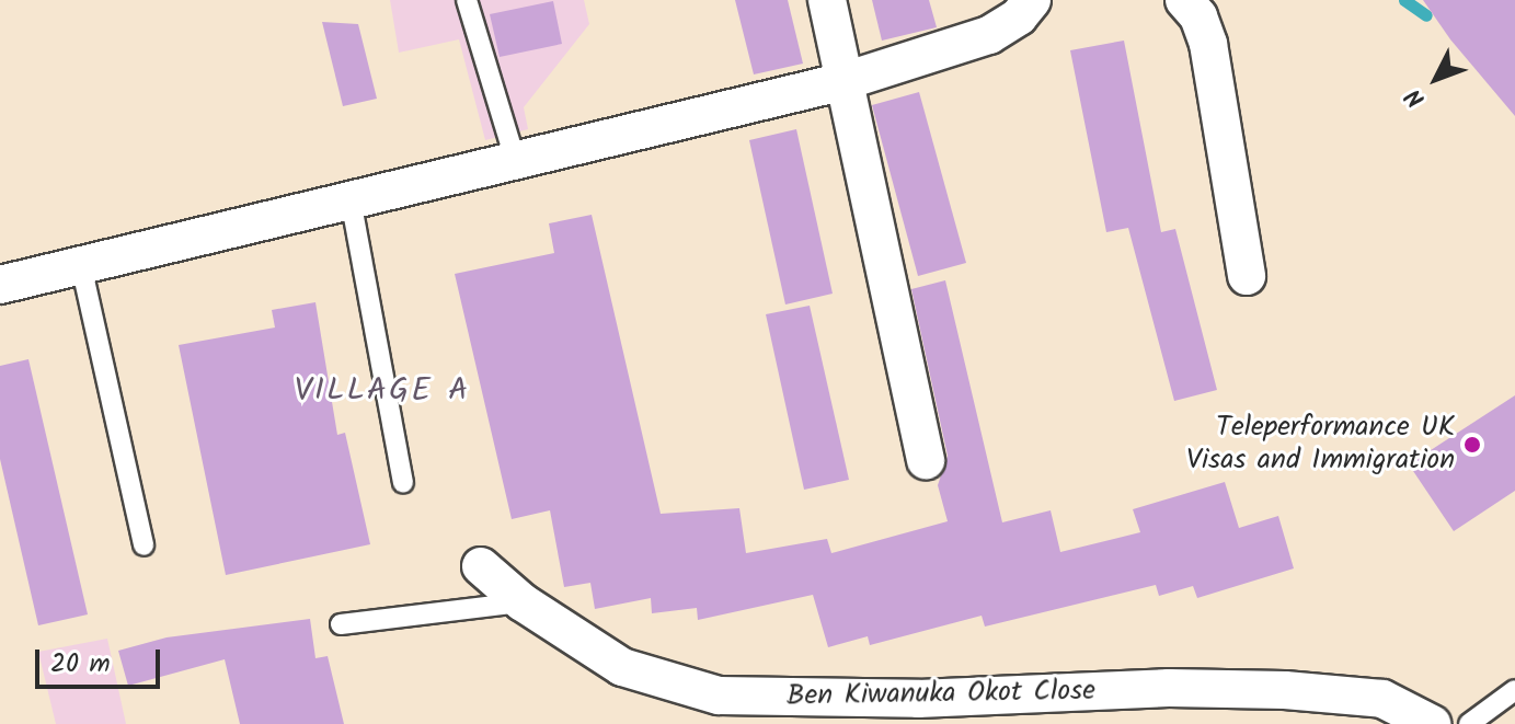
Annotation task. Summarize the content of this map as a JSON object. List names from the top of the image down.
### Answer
{
  "streets": {
    "street": ["Ben Kiwanuka Okot Close"]
  },
  "districts": ["VILLAGE A"],
  "places": ["Teleperformance UK Visas and Immigration"],
  "scale_bar": "20 m",
  "north": "bottom left"
}
